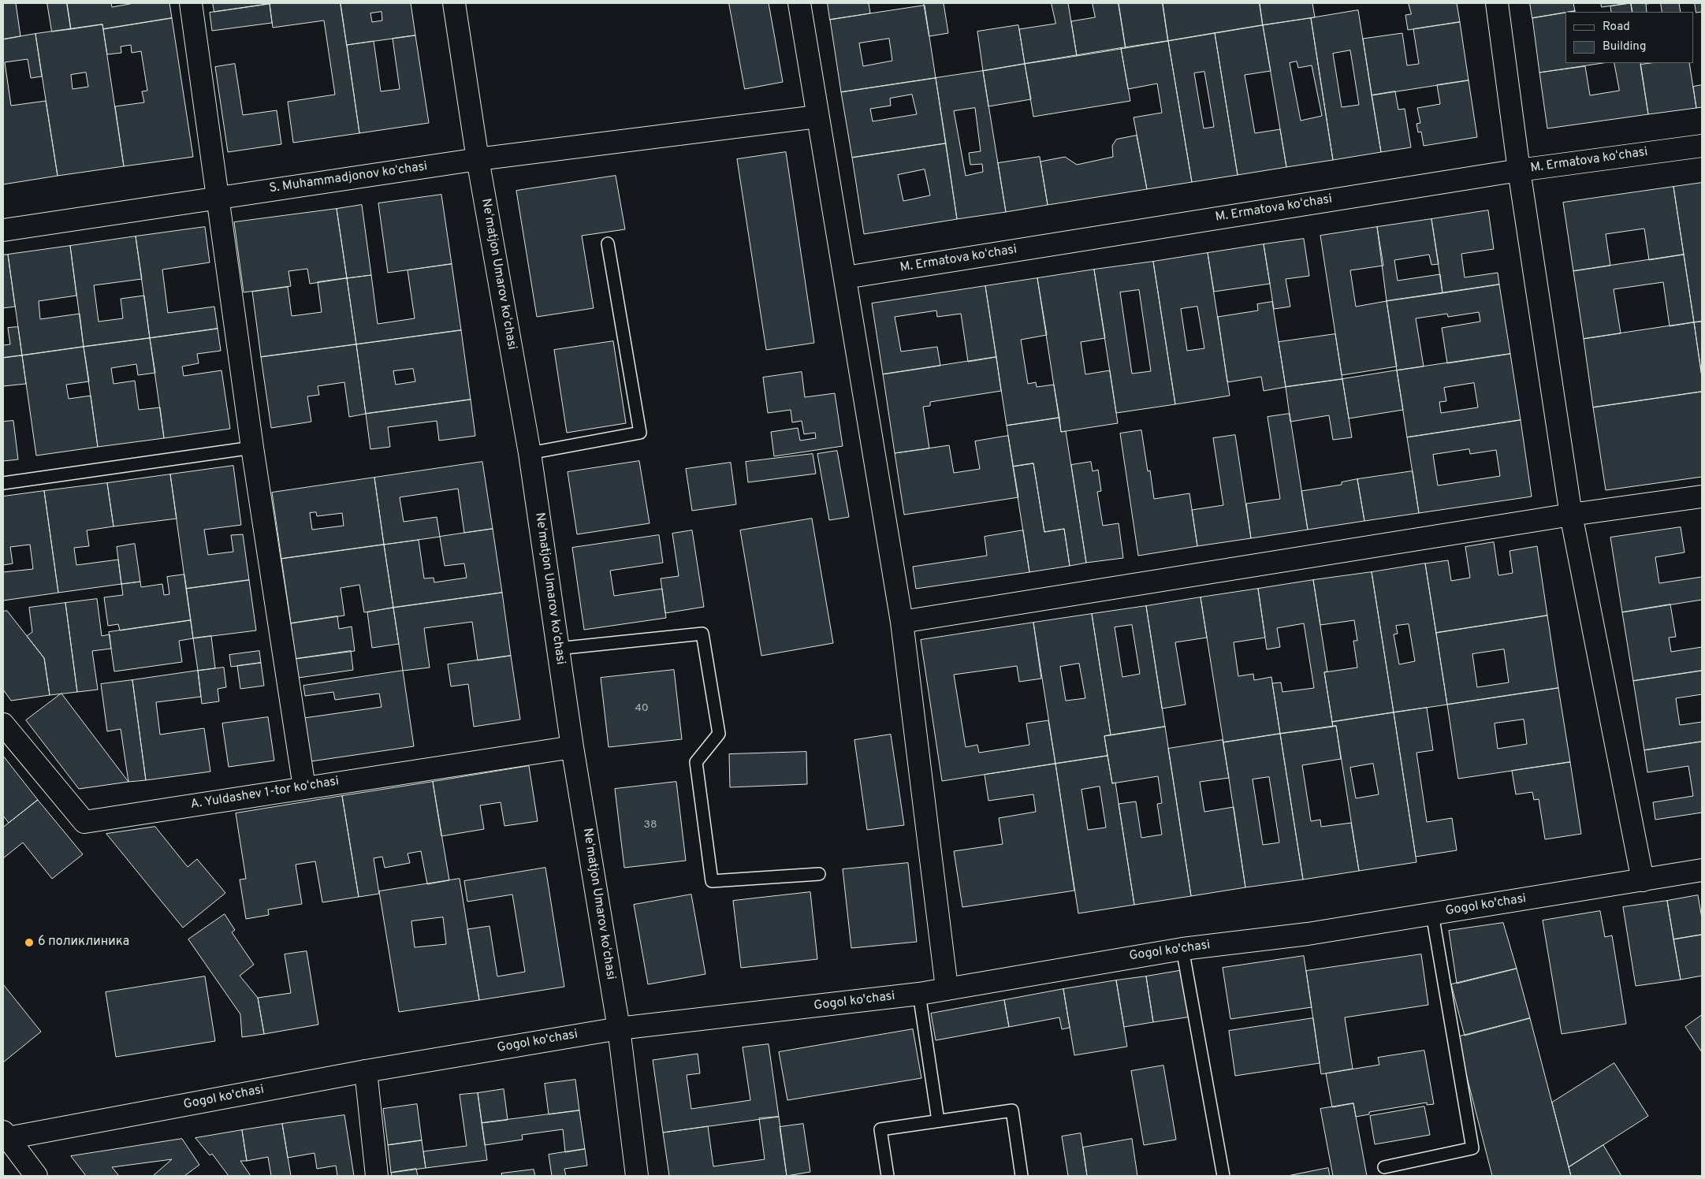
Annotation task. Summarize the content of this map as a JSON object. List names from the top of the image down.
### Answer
{
  "streets": {
    "street": [
      "M. Ermatova koʻchasi",
      "S. Muhammadjonov koʻchasi",
      "Neʻmatjon Umarov koʻchasi",
      "A. Yuldashev 1-tor koʻchasi",
      "Gogol ko'chasi"
    ]
  },
  "crossings": [
    ["S. Muhammadjonov koʻchasi", "Neʻmatjon Umarov koʻchasi"],
    ["Neʻmatjon Umarov koʻchasi", "A. Yuldashev 1-tor koʻchasi"],
    ["Neʻmatjon Umarov koʻchasi", "Gogol ko'chasi"]
  ],
  "places": ["6 поликлиника"],
  "house_numbers": ["40", "38"],
  "legend": ["Road", "Building"]
}
